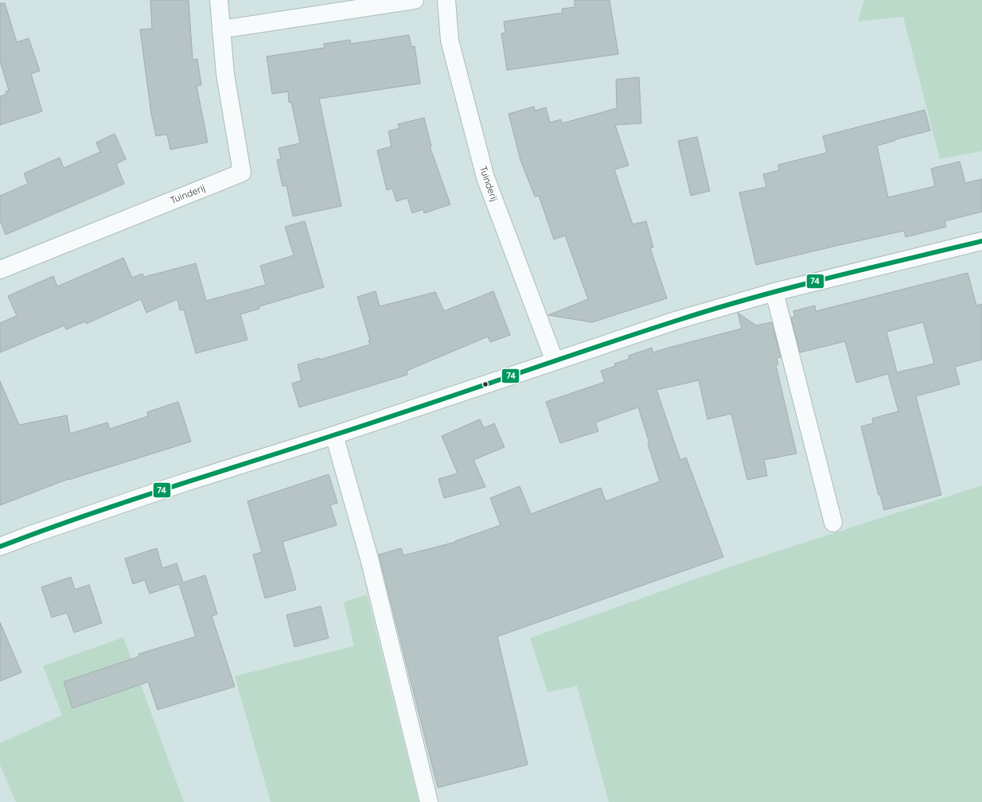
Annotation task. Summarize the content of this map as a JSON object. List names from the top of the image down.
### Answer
{
  "streets": {
    "street": ["Tuinderij"]
  },
  "lines": ["transit line 74"]
}
